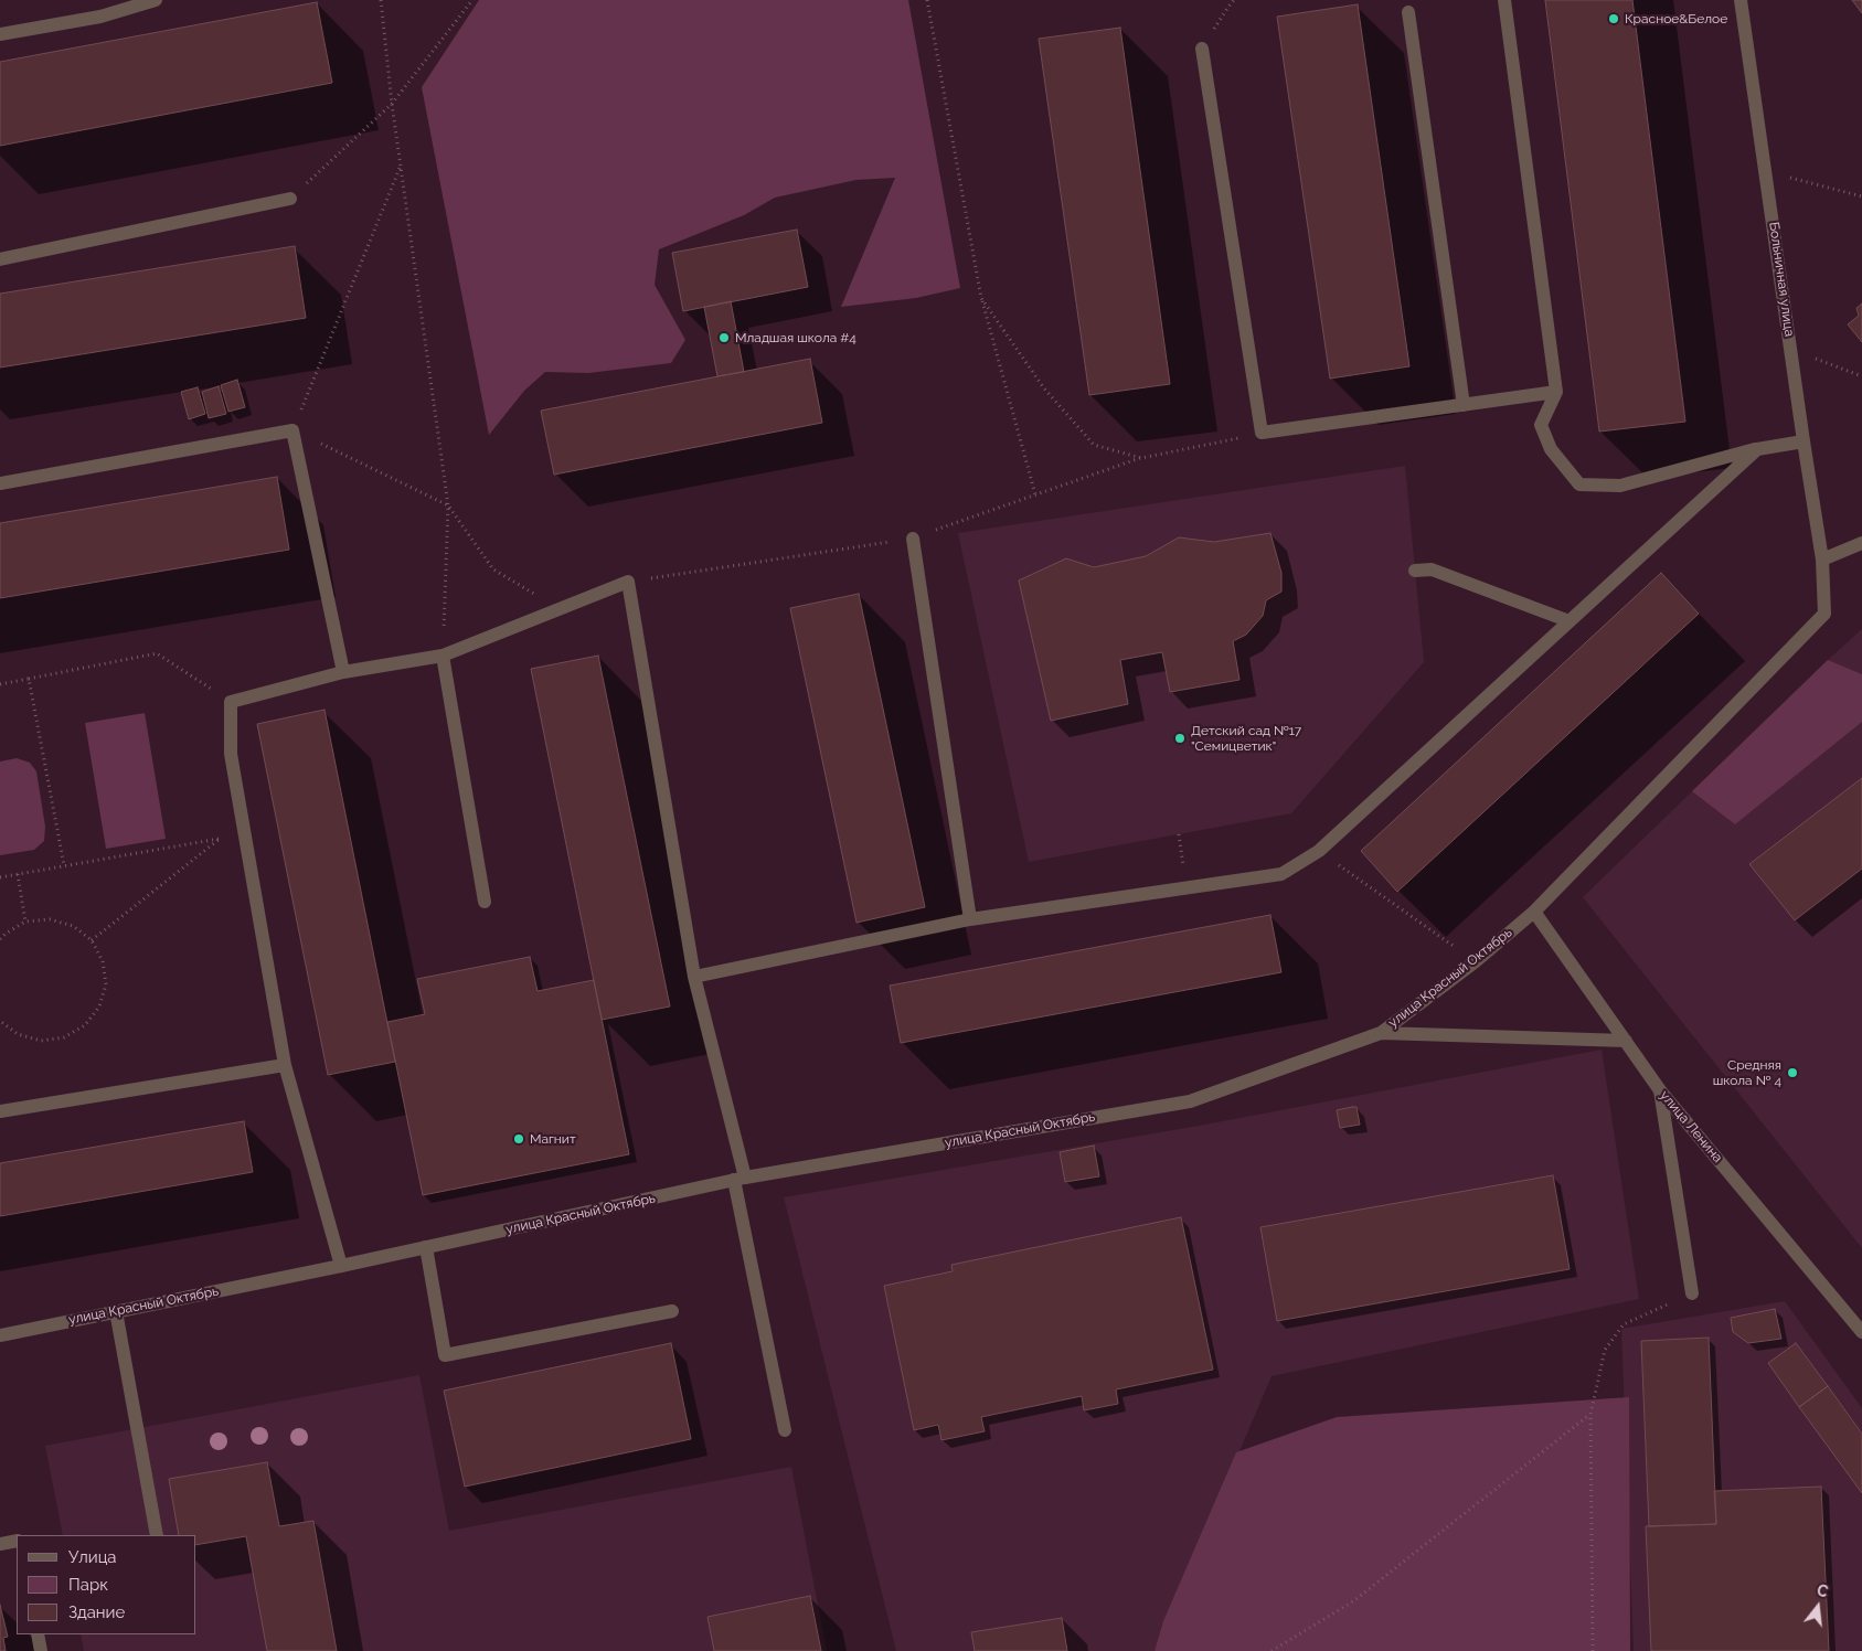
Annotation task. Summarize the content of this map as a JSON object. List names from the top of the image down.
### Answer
{
  "streets": {
    "street": ["Больничная улица", "улица Красный Октябрь", "улица Ленина"]
  },
  "crossings": [
    ["Больничная улица", "улица Красный Октябрь"],
    ["улица Красный Октябрь", "улица Ленина"]
  ],
  "places": [
    "Красное&Белое",
    "Младшая школа #4",
    "Детский сад №17 \"Семицветик\"",
    "Средняя школа № 4",
    "Магнит"
  ],
  "legend": ["Улица", "Парк", "Здание"],
  "north": "top"
}
